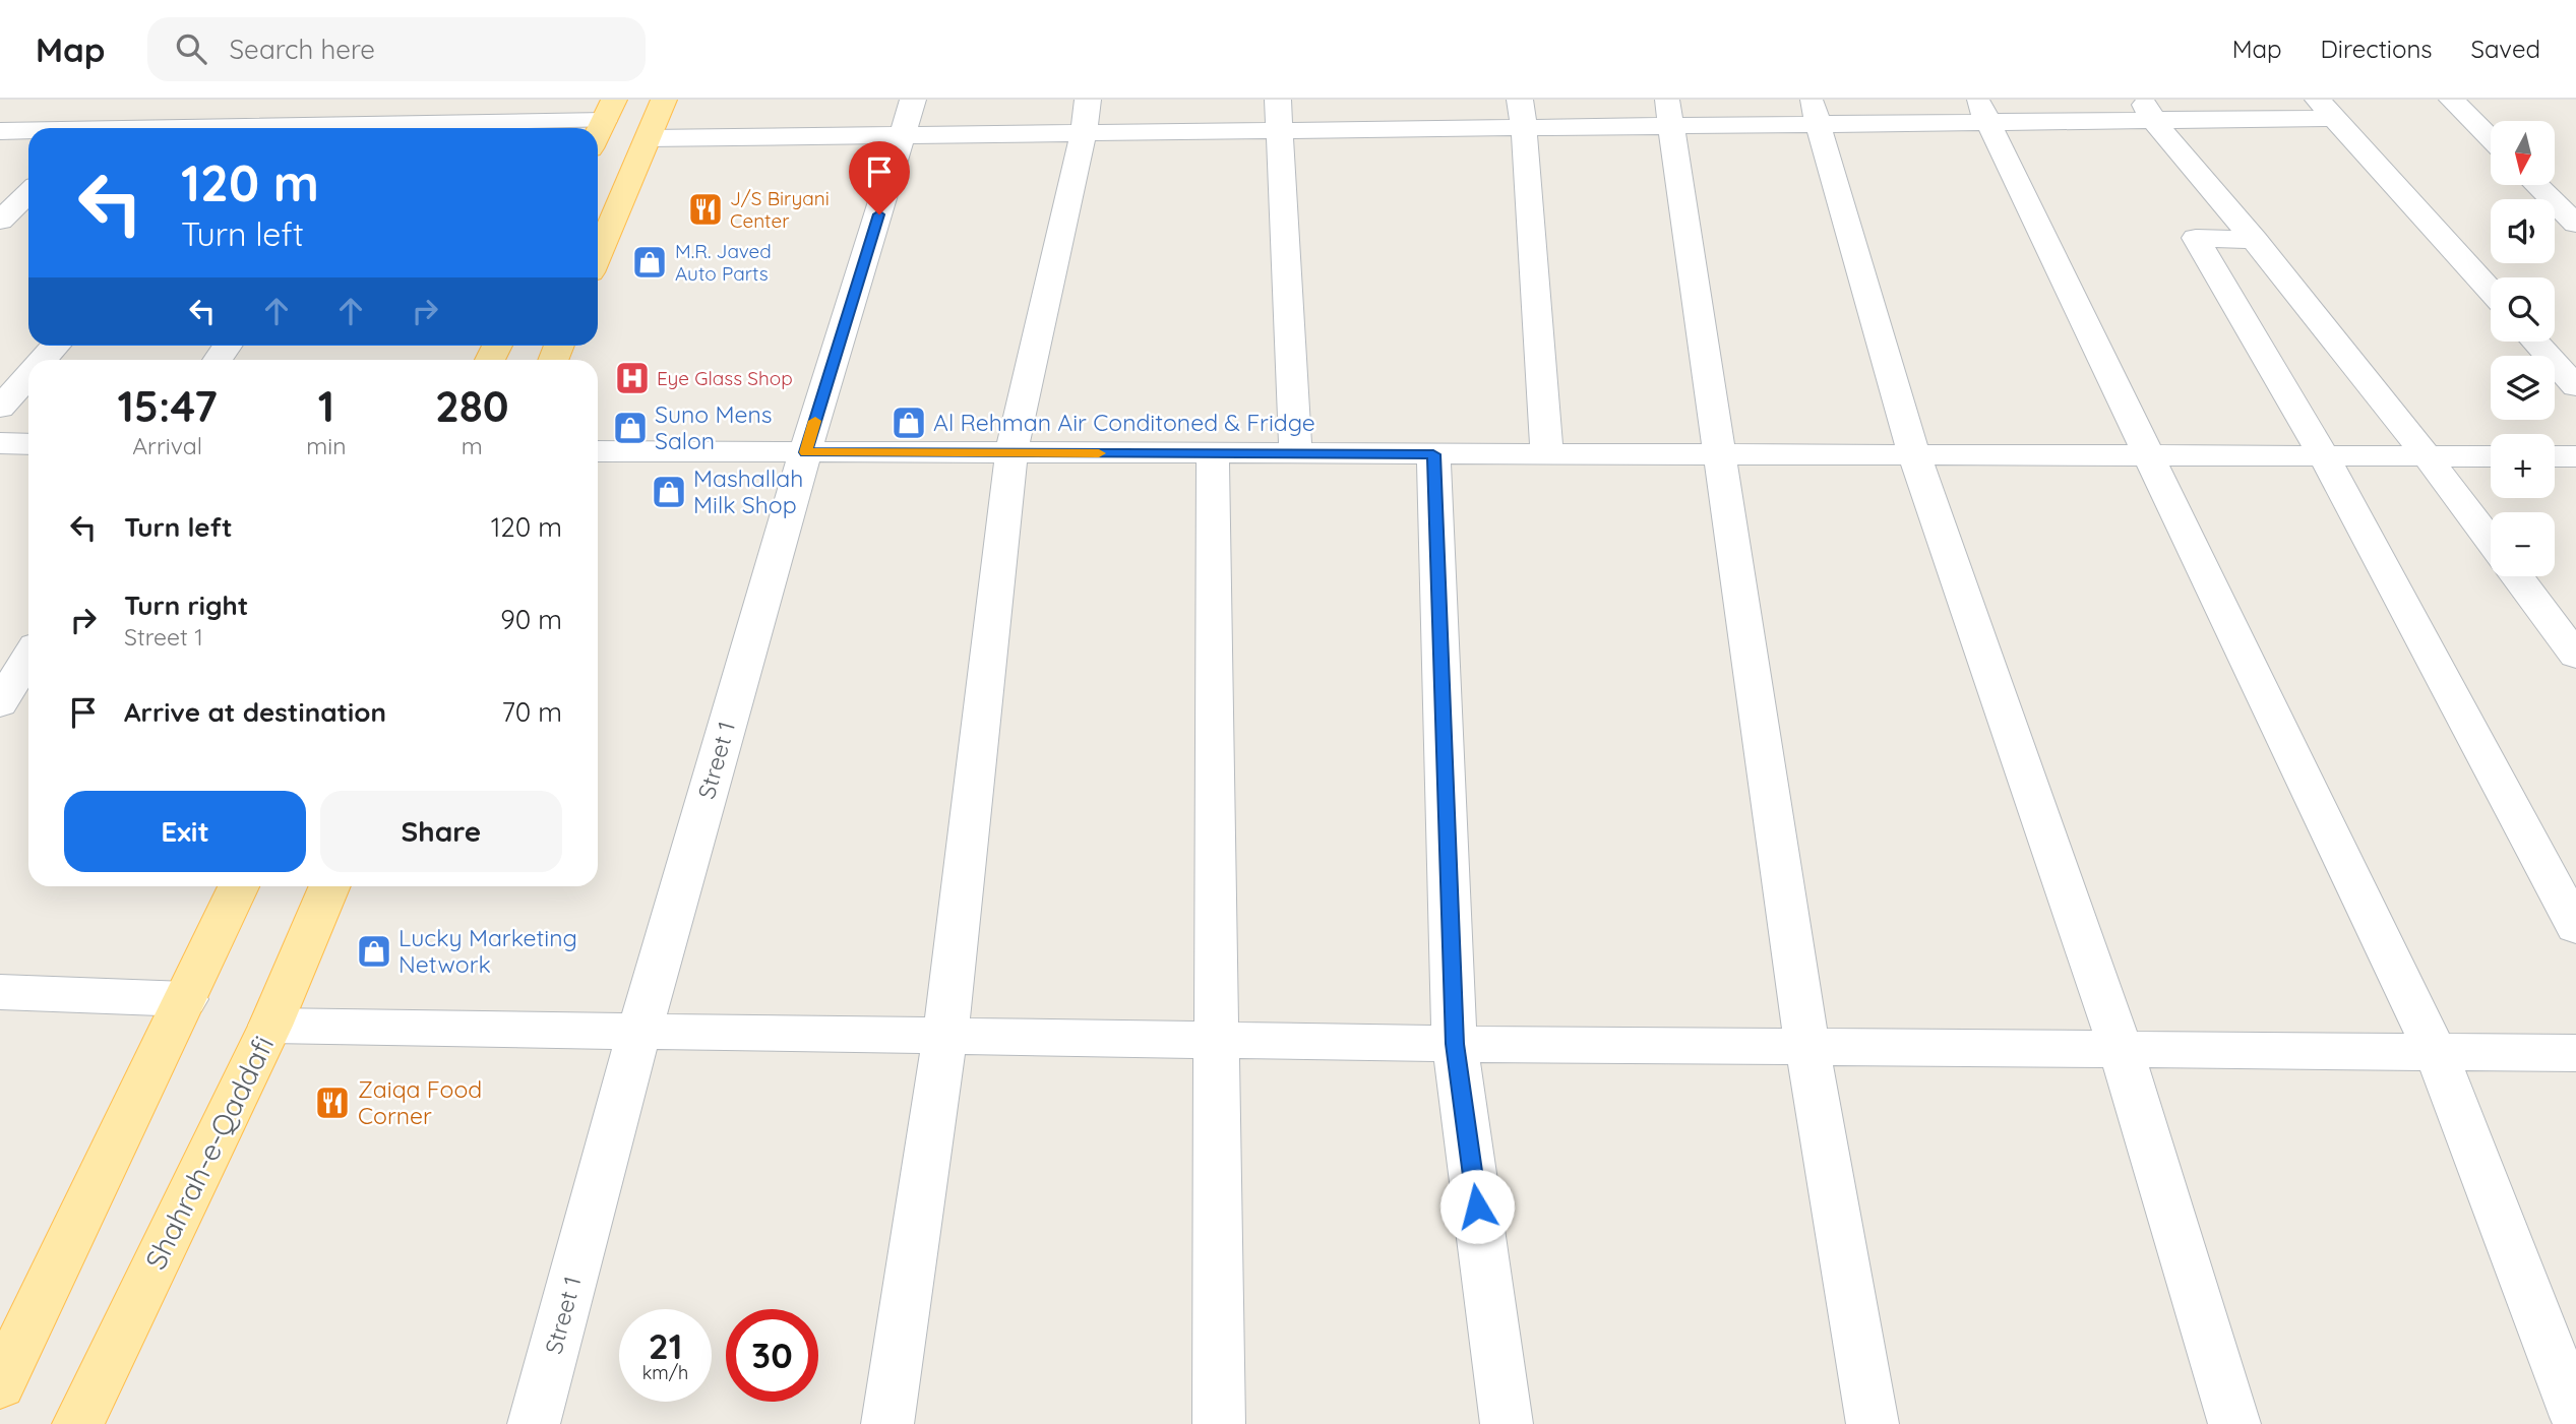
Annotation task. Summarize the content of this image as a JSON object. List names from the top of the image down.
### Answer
{
  "streets": {
    "main road": ["Shahrah-e-Qaddafi"],
    "street": ["Street 1"]
  },
  "places": {
    "restaurant": ["J/S Biryani Center", "Zaiqa Food Corner"],
    "shop": [
      "M.R. Javed Auto Parts",
      "Al Rehman Air Conditoned & Fridge",
      "Suno Mens Salon",
      "Mashallah Milk Shop",
      "Lucky Marketing Network"
    ],
    "hospital": ["Eye Glass Shop"]
  },
  "north": "bottom",
  "page": {
    "header": "Map",
    "search": "Search here",
    "nav": ["Map", "Directions", "Saved"],
    "map_buttons": ["+", "−"],
    "turn": ["120 m", "Turn left"],
    "eta": [
      "15:47",
      "Arrival",
      "1",
      "min",
      "280",
      "m"
    ],
    "list": [
      {
        "name": "Turn left",
        "value": "120 m"
      },
      {
        "name": "Turn right",
        "note": "Street 1",
        "value": "90 m"
      },
      {
        "name": "Arrive at destination",
        "value": "70 m"
      }
    ],
    "buttons": ["Exit", "Share"],
    "speed": "21 km/h",
    "limit": "30"
  }
}
